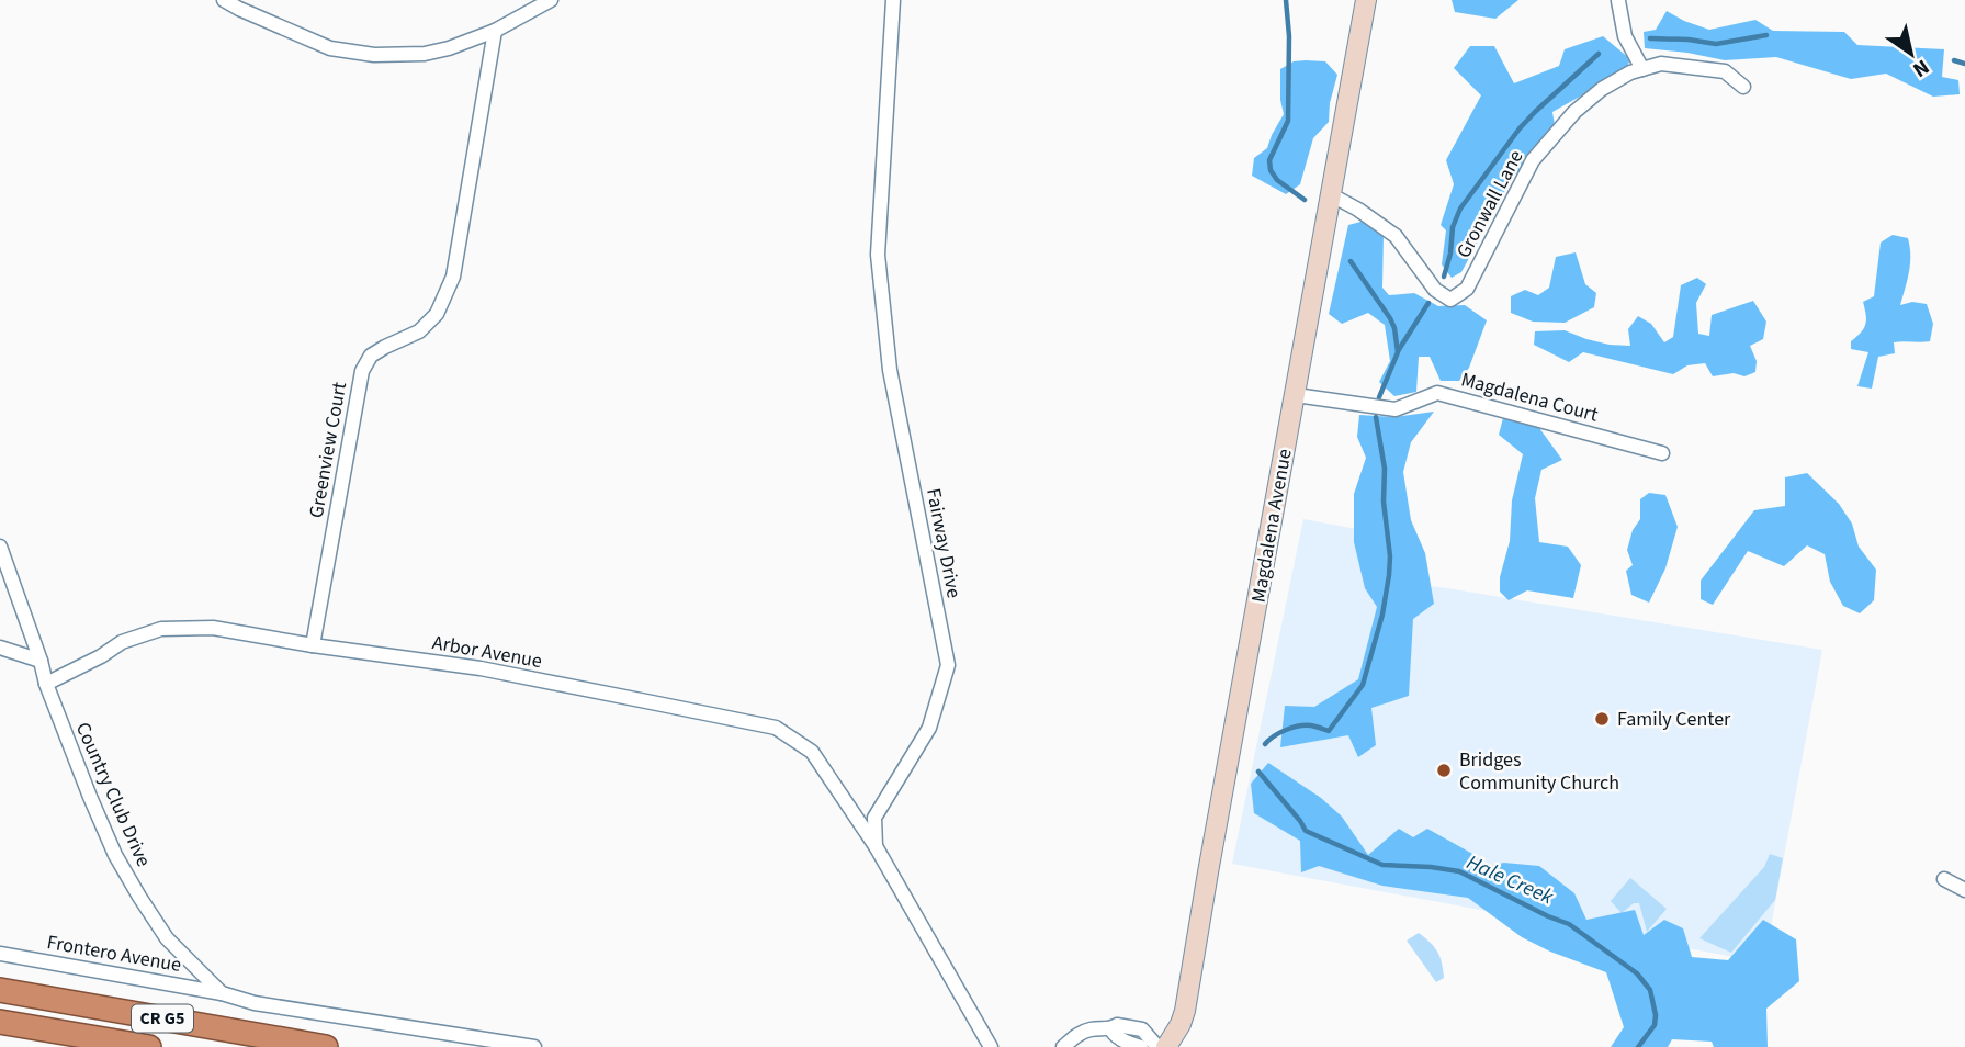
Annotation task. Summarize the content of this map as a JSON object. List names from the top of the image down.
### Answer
{
  "streets": {
    "highway": ["CR G5"],
    "main road": ["Magdalena Avenue"],
    "street": [
      "Gronwall Lane",
      "Magdalena Court",
      "Greenview Court",
      "Fairway Drive",
      "Arbor Avenue",
      "Country Club Drive",
      "Frontero Avenue"
    ]
  },
  "crossings": [
    ["Gronwall Lane", "Magdalena Avenue"],
    ["Magdalena Court", "Magdalena Avenue"],
    ["Greenview Court", "Arbor Avenue"],
    ["Fairway Drive", "Arbor Avenue"],
    ["Arbor Avenue", "Country Club Drive"],
    ["Country Club Drive", "Frontero Avenue"]
  ],
  "water": ["Hale Creek"],
  "places": ["Family Center", "Bridges Community Church"],
  "north": "bottom right"
}
